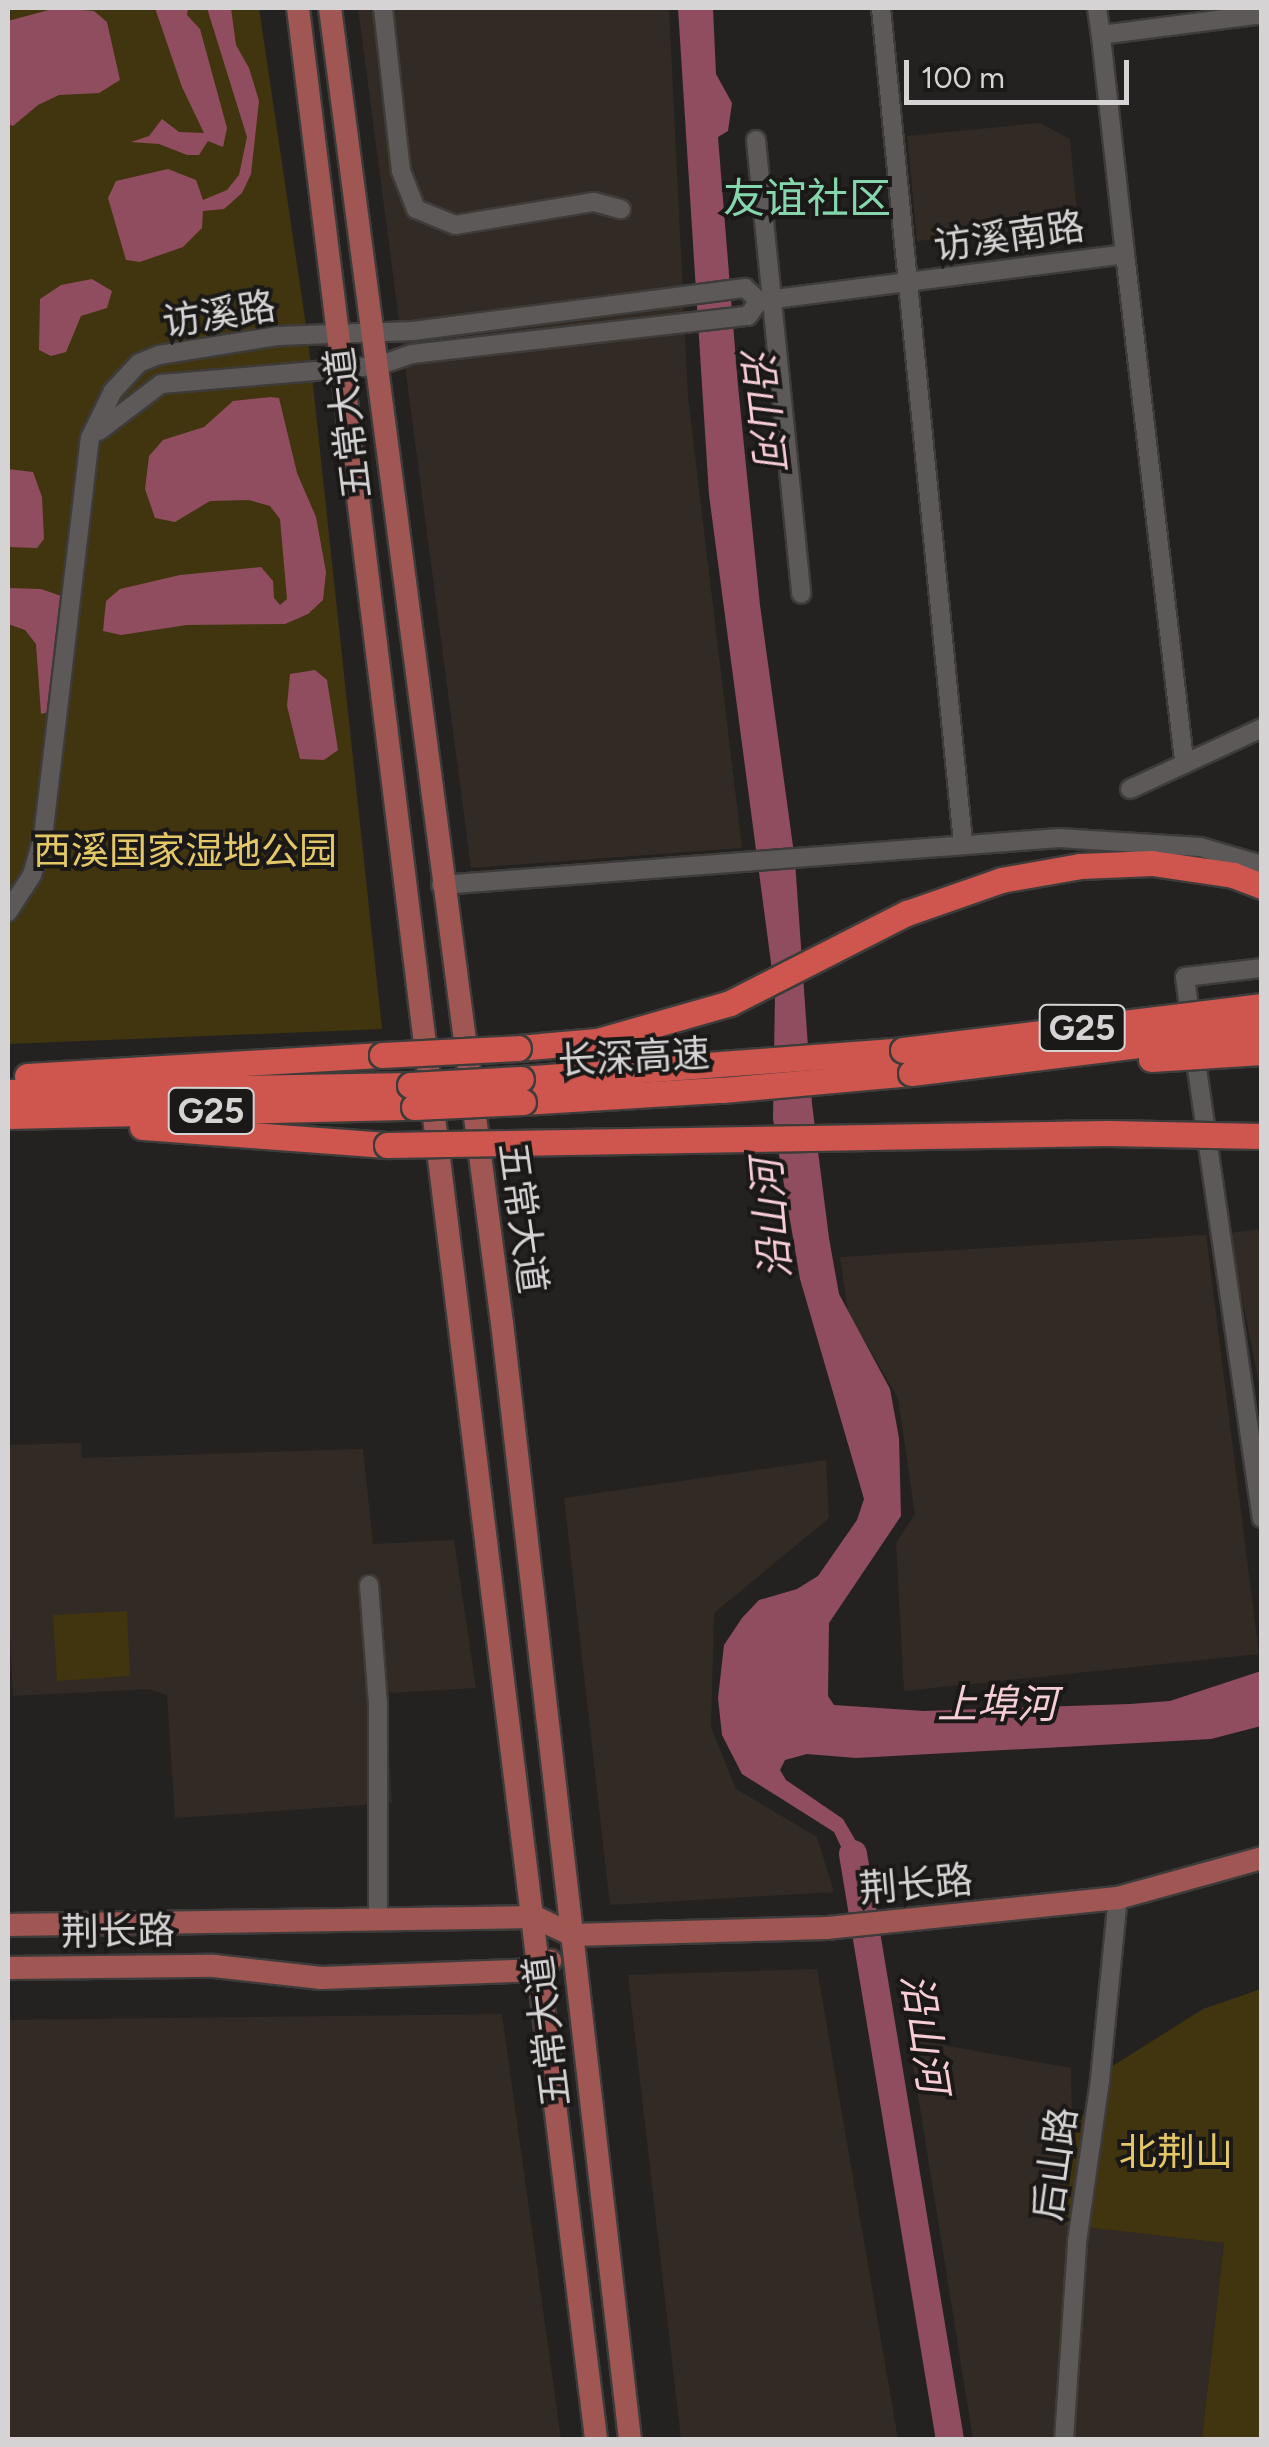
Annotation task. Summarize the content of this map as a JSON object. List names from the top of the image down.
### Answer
{
  "streets": {
    "highway": ["G25", "长深高速"],
    "main road": ["五常大道", "荆长路"],
    "street": ["访溪南路", "访溪路", "后山路"]
  },
  "crossings": [
    ["访溪南路", "访溪路"],
    ["访溪路", "五常大道"],
    ["五常大道", "荆长路"],
    ["荆长路", "后山路"]
  ],
  "districts": ["友谊社区"],
  "water": ["沿山河", "上埠河"],
  "parks": ["西溪国家湿地公园", "北荆山"],
  "scale_bar": "100 m"
}
